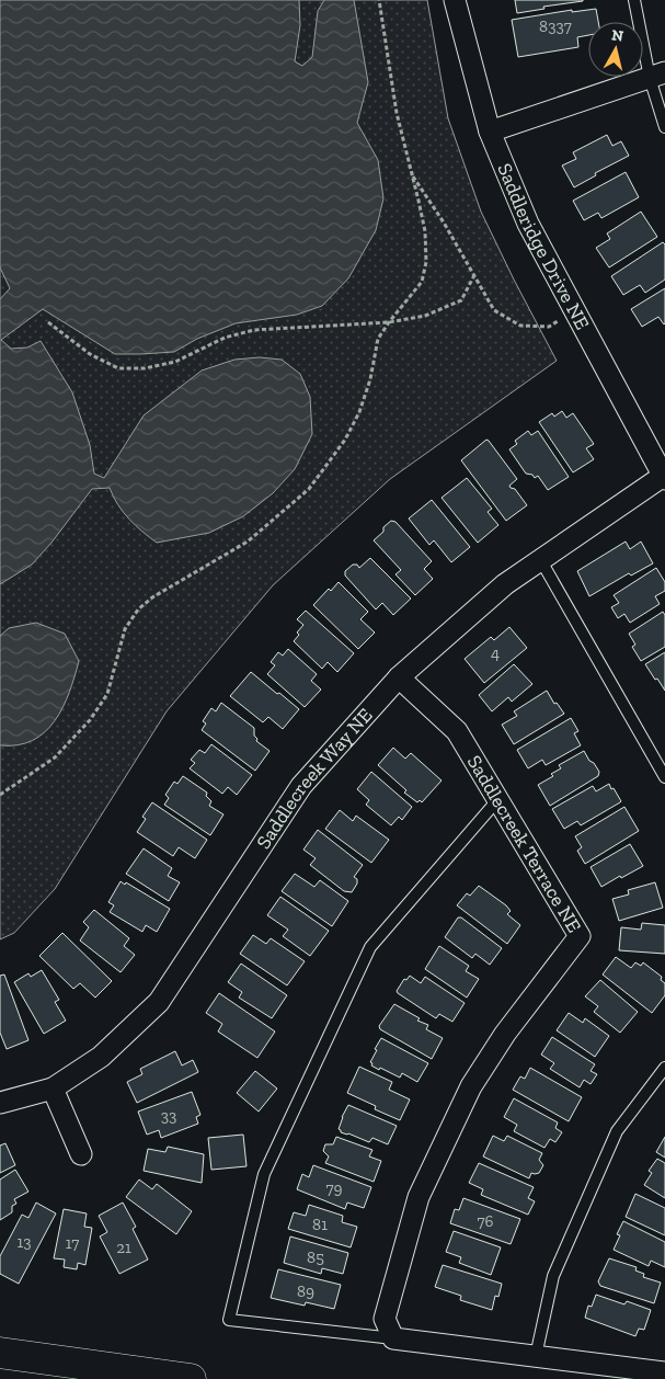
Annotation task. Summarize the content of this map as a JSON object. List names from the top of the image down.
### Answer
{
  "streets": {
    "street": ["Saddleridge Drive NE", "Saddlecreek Way NE", "Saddlecreek Terrace NE"]
  },
  "crossings": [
    ["Saddleridge Drive NE", "Saddlecreek Way NE"],
    ["Saddlecreek Way NE", "Saddlecreek Terrace NE"]
  ],
  "house_numbers": [
    "8337",
    "4",
    "33",
    "79",
    "76",
    "81",
    "13",
    "17",
    "21",
    "85",
    "89"
  ],
  "north": "top"
}
